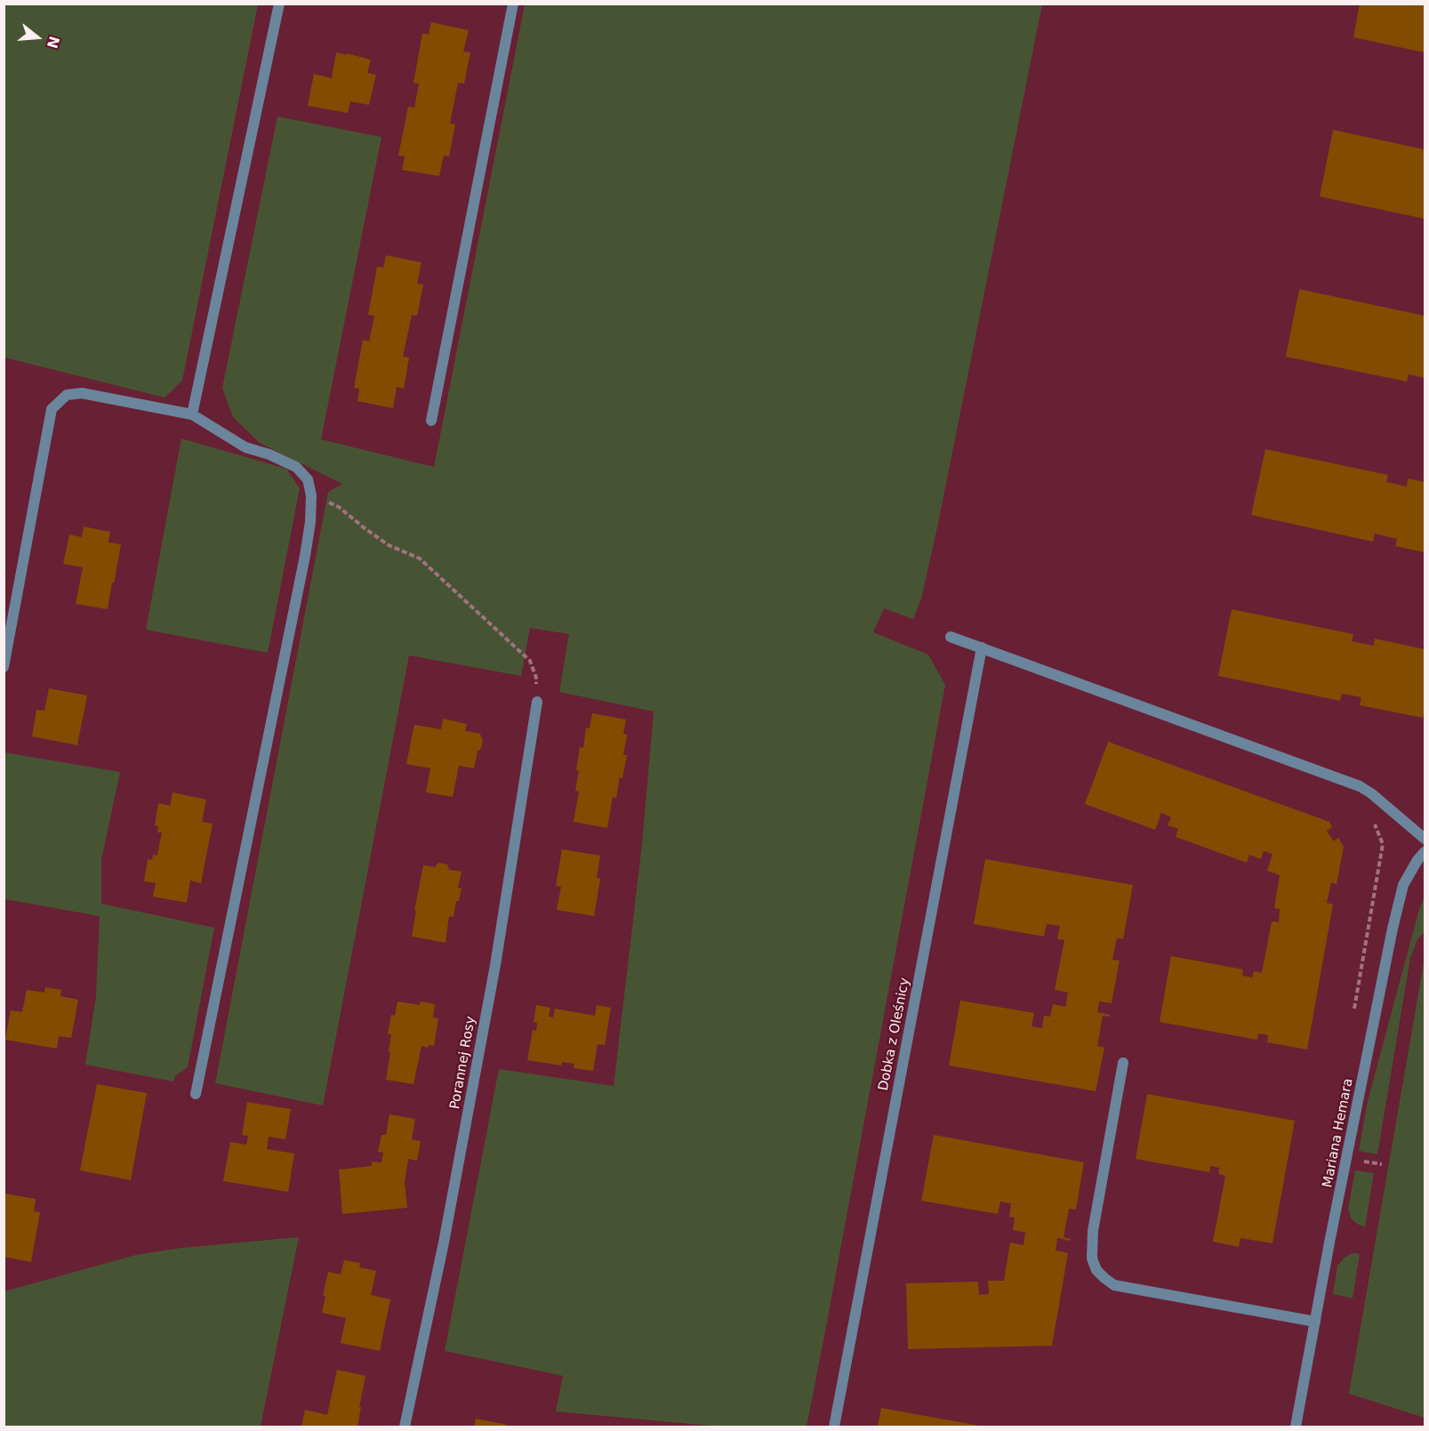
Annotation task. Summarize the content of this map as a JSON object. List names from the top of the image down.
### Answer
{
  "streets": {
    "street": ["Dobka z Oleśnicy", "Porannej Rosy", "Mariana Hemara"]
  },
  "north": "right"
}
